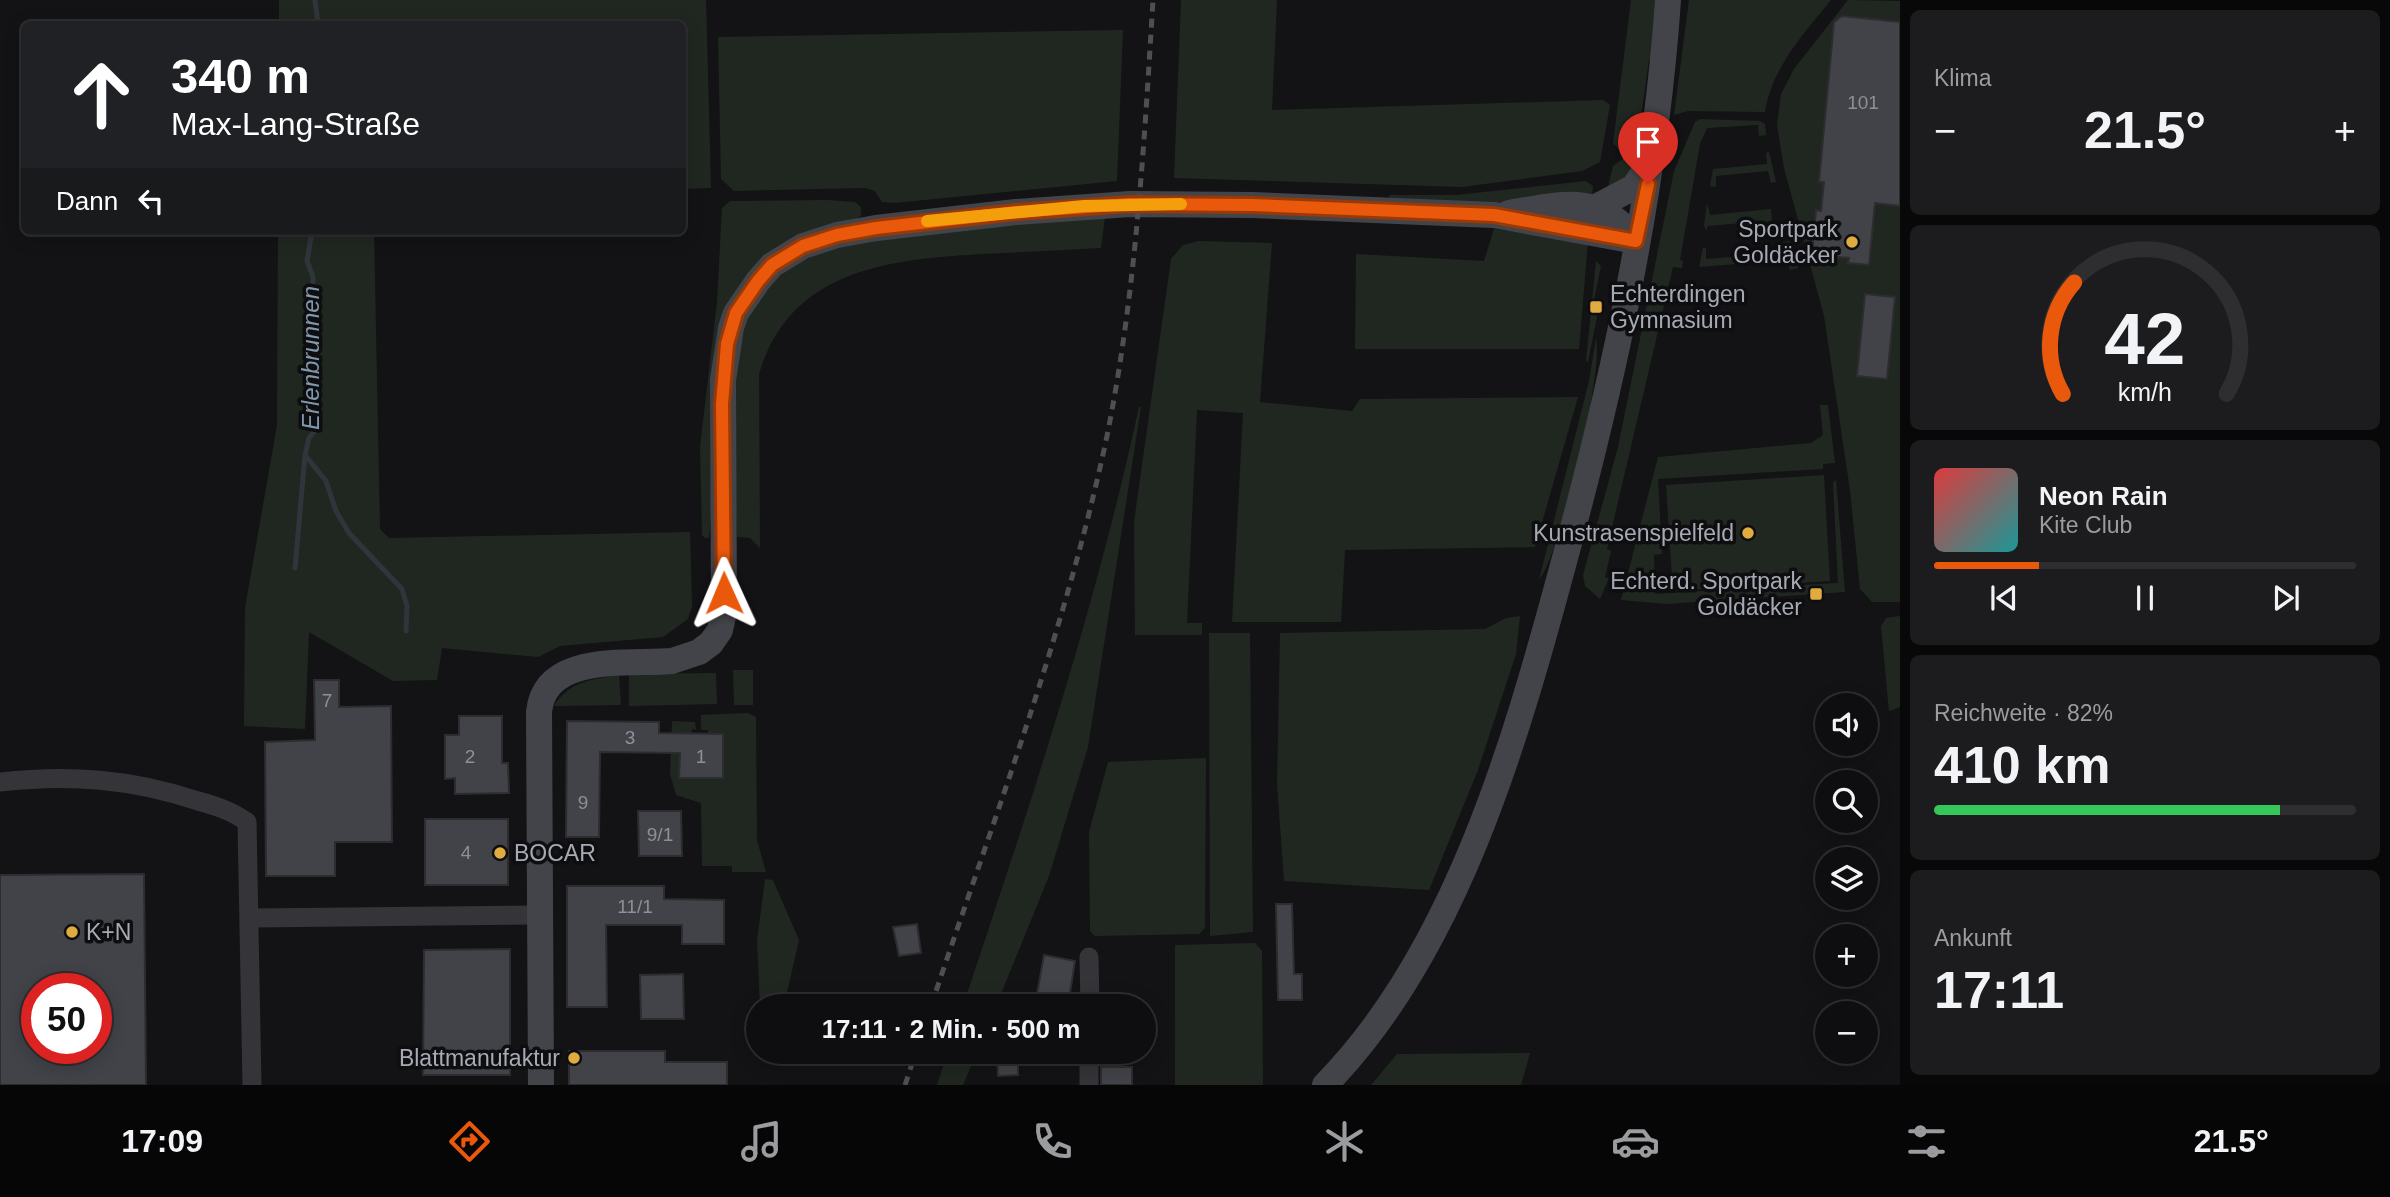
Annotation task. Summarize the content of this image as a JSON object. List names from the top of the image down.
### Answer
{
  "water": ["Erlenbrunnen"],
  "places": {
    "other": [
      "Sportpark Goldäcker",
      "Kunstrasenspielfeld",
      "BOCAR",
      "K+N",
      "Blattmanufaktur"
    ],
    "transit": ["Echterdingen Gymnasium", "Echterd. Sportpark Goldäcker"]
  },
  "house_numbers": [
    "101",
    "7",
    "3",
    "2",
    "1",
    "9",
    "9/1",
    "4",
    "11/1"
  ],
  "page": {
    "tile": [
      "Klima",
      ["Reichweite · 82%", "410 km"],
      ["Ankunft", "17:11"]
    ],
    "turn": ["340 m", "Max-Lang-Straße"],
    "heat": ["−", "21.5°", "+"],
    "then": "Dann",
    "song": ["Neon Rain", "Kite Club"],
    "map_buttons": ["+", "−"],
    "limit": "50",
    "trip": "17:11 · 2 Min. · 500 m",
    "tabs": ["17:09", "21.5°"],
    "gauge": ["42", "km/h"]
  }
}
